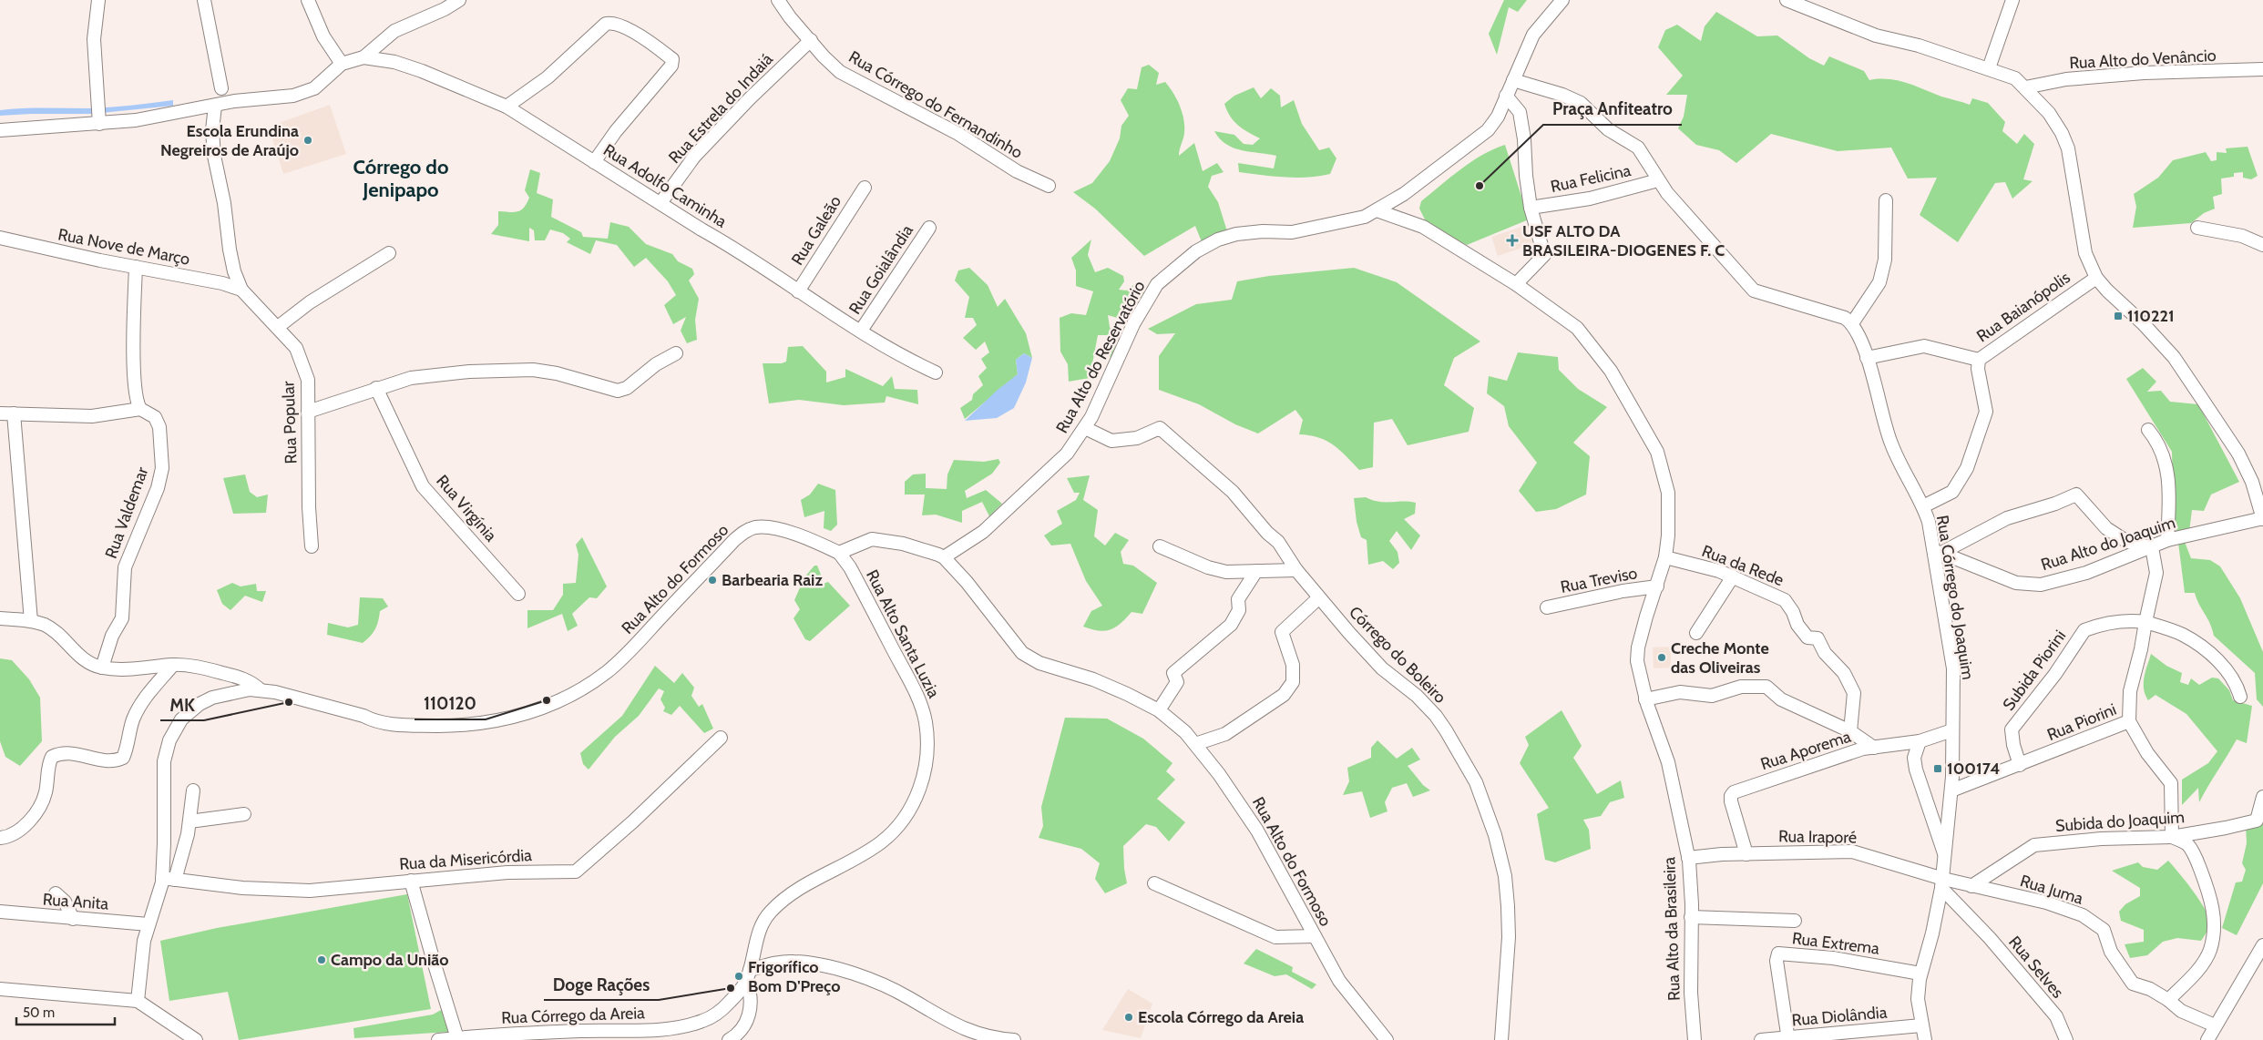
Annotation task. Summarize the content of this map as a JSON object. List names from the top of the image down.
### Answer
{
  "streets": {
    "street": [
      "Rua Alto do Venâncio",
      "Rua Córrego do Fernandinho",
      "Rua Estrela do Indaiá",
      "Rua Felicina",
      "Rua Adolfo Caminha",
      "Rua Galeão",
      "Rua Nove de Março",
      "Rua Goialândia",
      "Rua Baianópolis",
      "Rua Alto do Reservatório",
      "Rua Popular",
      "Rua Virgínia",
      "Rua Valdemar",
      "Rua Alto do Joaquim",
      "Rua da Rede",
      "Rua Alto do Formoso",
      "Rua Treviso",
      "Rua Córrego do Joaquim",
      "Rua Alto Santa Luzia",
      "Córrego do Boleiro",
      "Subida Piorini",
      "Rua Piorini",
      "Rua Aporema",
      "Subida do Joaquim",
      "Rua Iraporé",
      "Rua da Misericórdia",
      "Rua Juma",
      "Rua Anita",
      "Rua Alto da Brasileira",
      "Rua Extrema",
      "Rua Selves",
      "Rua Córrego da Areia",
      "Rua Diolândia"
    ]
  },
  "crossings": [
    ["Rua Córrego do Fernandinho", "Rua Estrela do Indaiá"],
    ["Rua Estrela do Indaiá", "Rua Adolfo Caminha"],
    ["Rua Adolfo Caminha", "Rua Galeão"],
    ["Rua Adolfo Caminha", "Rua Goialândia"],
    ["Rua Nove de Março", "Rua Popular"],
    ["Rua Baianópolis", "Rua Córrego do Joaquim"],
    ["Rua Alto do Reservatório", "Rua Alto do Formoso"],
    ["Rua Alto do Reservatório", "Córrego do Boleiro"],
    ["Rua Alto do Reservatório", "Rua Alto da Brasileira"],
    ["Rua Alto do Joaquim", "Rua Córrego do Joaquim"],
    ["Rua da Rede", "Rua Alto da Brasileira"],
    ["Rua Alto do Formoso", "Rua Alto Santa Luzia"],
    ["Rua Treviso", "Rua Alto da Brasileira"],
    ["Rua Córrego do Joaquim", "Rua Piorini"],
    ["Rua Córrego do Joaquim", "Rua Aporema"],
    ["Rua Córrego do Joaquim", "Rua Iraporé"],
    ["Rua Córrego do Joaquim", "Rua Juma"],
    ["Rua Córrego do Joaquim", "Rua Extrema"],
    ["Rua Córrego do Joaquim", "Rua Selves"],
    ["Rua Córrego do Joaquim", "Rua Diolândia"],
    ["Rua Alto Santa Luzia", "Rua Córrego da Areia"],
    ["Subida Piorini", "Rua Piorini"],
    ["Rua Piorini", "Subida do Joaquim"],
    ["Rua Aporema", "Rua Iraporé"],
    ["Subida do Joaquim", "Rua Juma"],
    ["Rua Iraporé", "Rua Juma"],
    ["Rua Iraporé", "Rua Alto da Brasileira"],
    ["Rua Iraporé", "Rua Selves"],
    ["Rua Juma", "Rua Selves"],
    ["Rua Extrema", "Rua Diolândia"]
  ],
  "districts": ["Córrego do Jenipapo"],
  "places": {
    "other": [
      "Escola Erundina Negreiros de Araújo",
      "Praça Anfiteatro",
      "Barbearia Raiz",
      "Creche Monte das Oliveiras",
      "110120",
      "MK",
      "Campo da União",
      "Frigorífico Bom D'Preço",
      "Doge Rações",
      "Escola Córrego da Areia"
    ],
    "health": ["USF ALTO DA BRASILEIRA-DIOGENES F. C"],
    "transit": ["110221", "100174"]
  },
  "scale_bar": "50 m"
}
